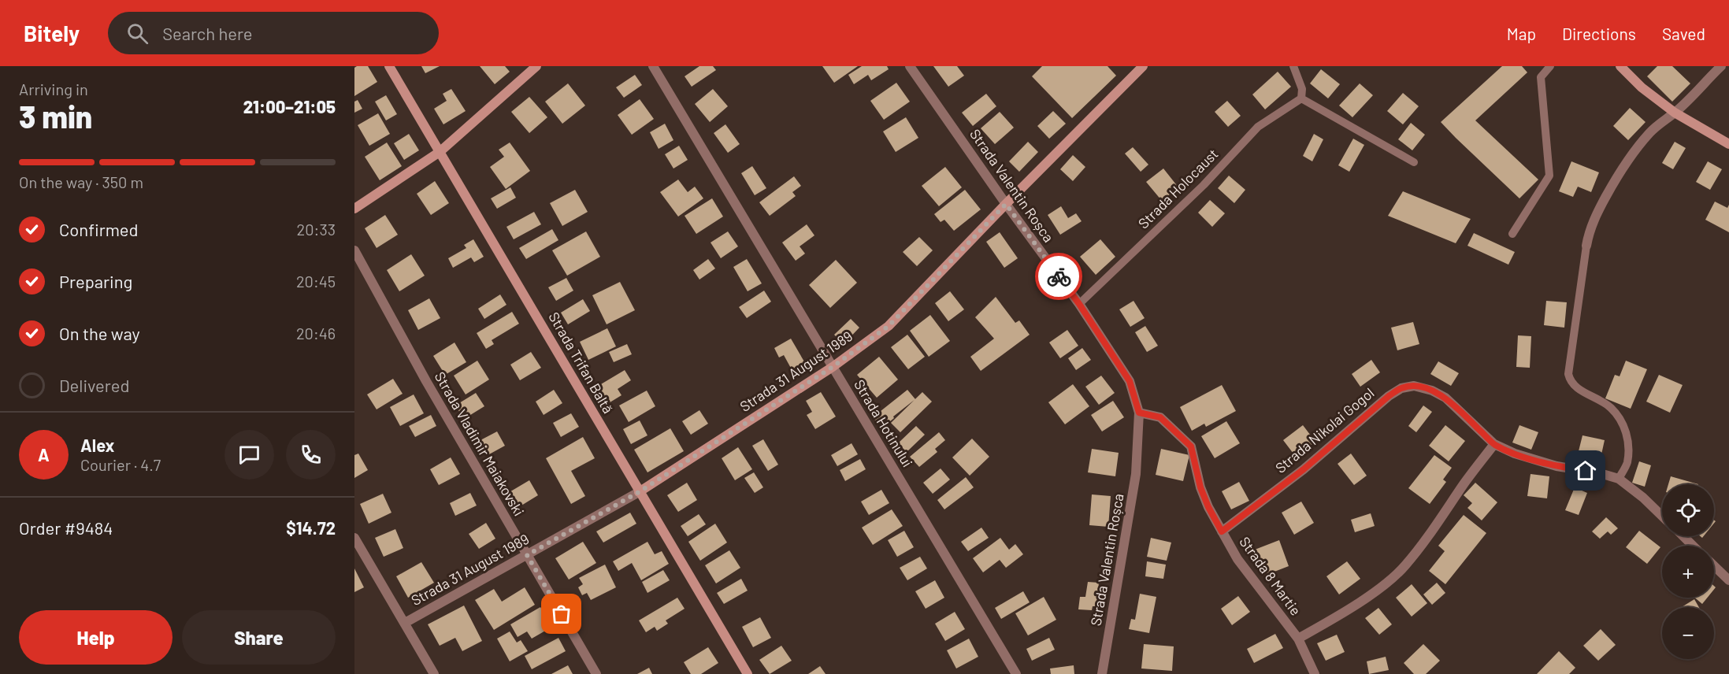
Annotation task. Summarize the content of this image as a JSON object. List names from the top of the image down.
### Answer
{
  "streets": {
    "street": [
      "Strada Valentin Roșca",
      "Strada Trifan Baltă",
      "Strada 31 August 1989",
      "Strada Hotinului",
      "Strada Nikolai Gogol",
      "Strada Vladimir Maiakovski",
      "Strada 8 Martie"
    ],
    "lane": ["Strada Holocaust"]
  },
  "crossings": [
    ["Strada Valentin Roșca", "Strada Holocaust"],
    ["Strada Valentin Roșca", "Strada 31 August 1989"],
    ["Strada Valentin Roșca", "Strada 8 Martie"],
    ["Strada Trifan Baltă", "Strada 31 August 1989"],
    ["Strada 31 August 1989", "Strada Hotinului"],
    ["Strada 31 August 1989", "Strada Vladimir Maiakovski"],
    ["Strada Nikolai Gogol", "Strada 8 Martie"]
  ],
  "page": {
    "header": "Bitely",
    "search": "Search here",
    "nav": ["Map", "Directions", "Saved"],
    "heading": ["3 min", "Arriving in", "21:00–21:05"],
    "panel": [
      "Alex",
      "Courier · 4.7",
      "Order #9484",
      "$14.72"
    ],
    "bar": "On the way · 350 m",
    "list": [
      ["Confirmed", "20:33"],
      ["Preparing", "20:45"],
      ["On the way", "20:46"],
      "Delivered"
    ],
    "round": "A",
    "map_buttons": ["+", "−"],
    "buttons": ["Help", "Share"]
  }
}
